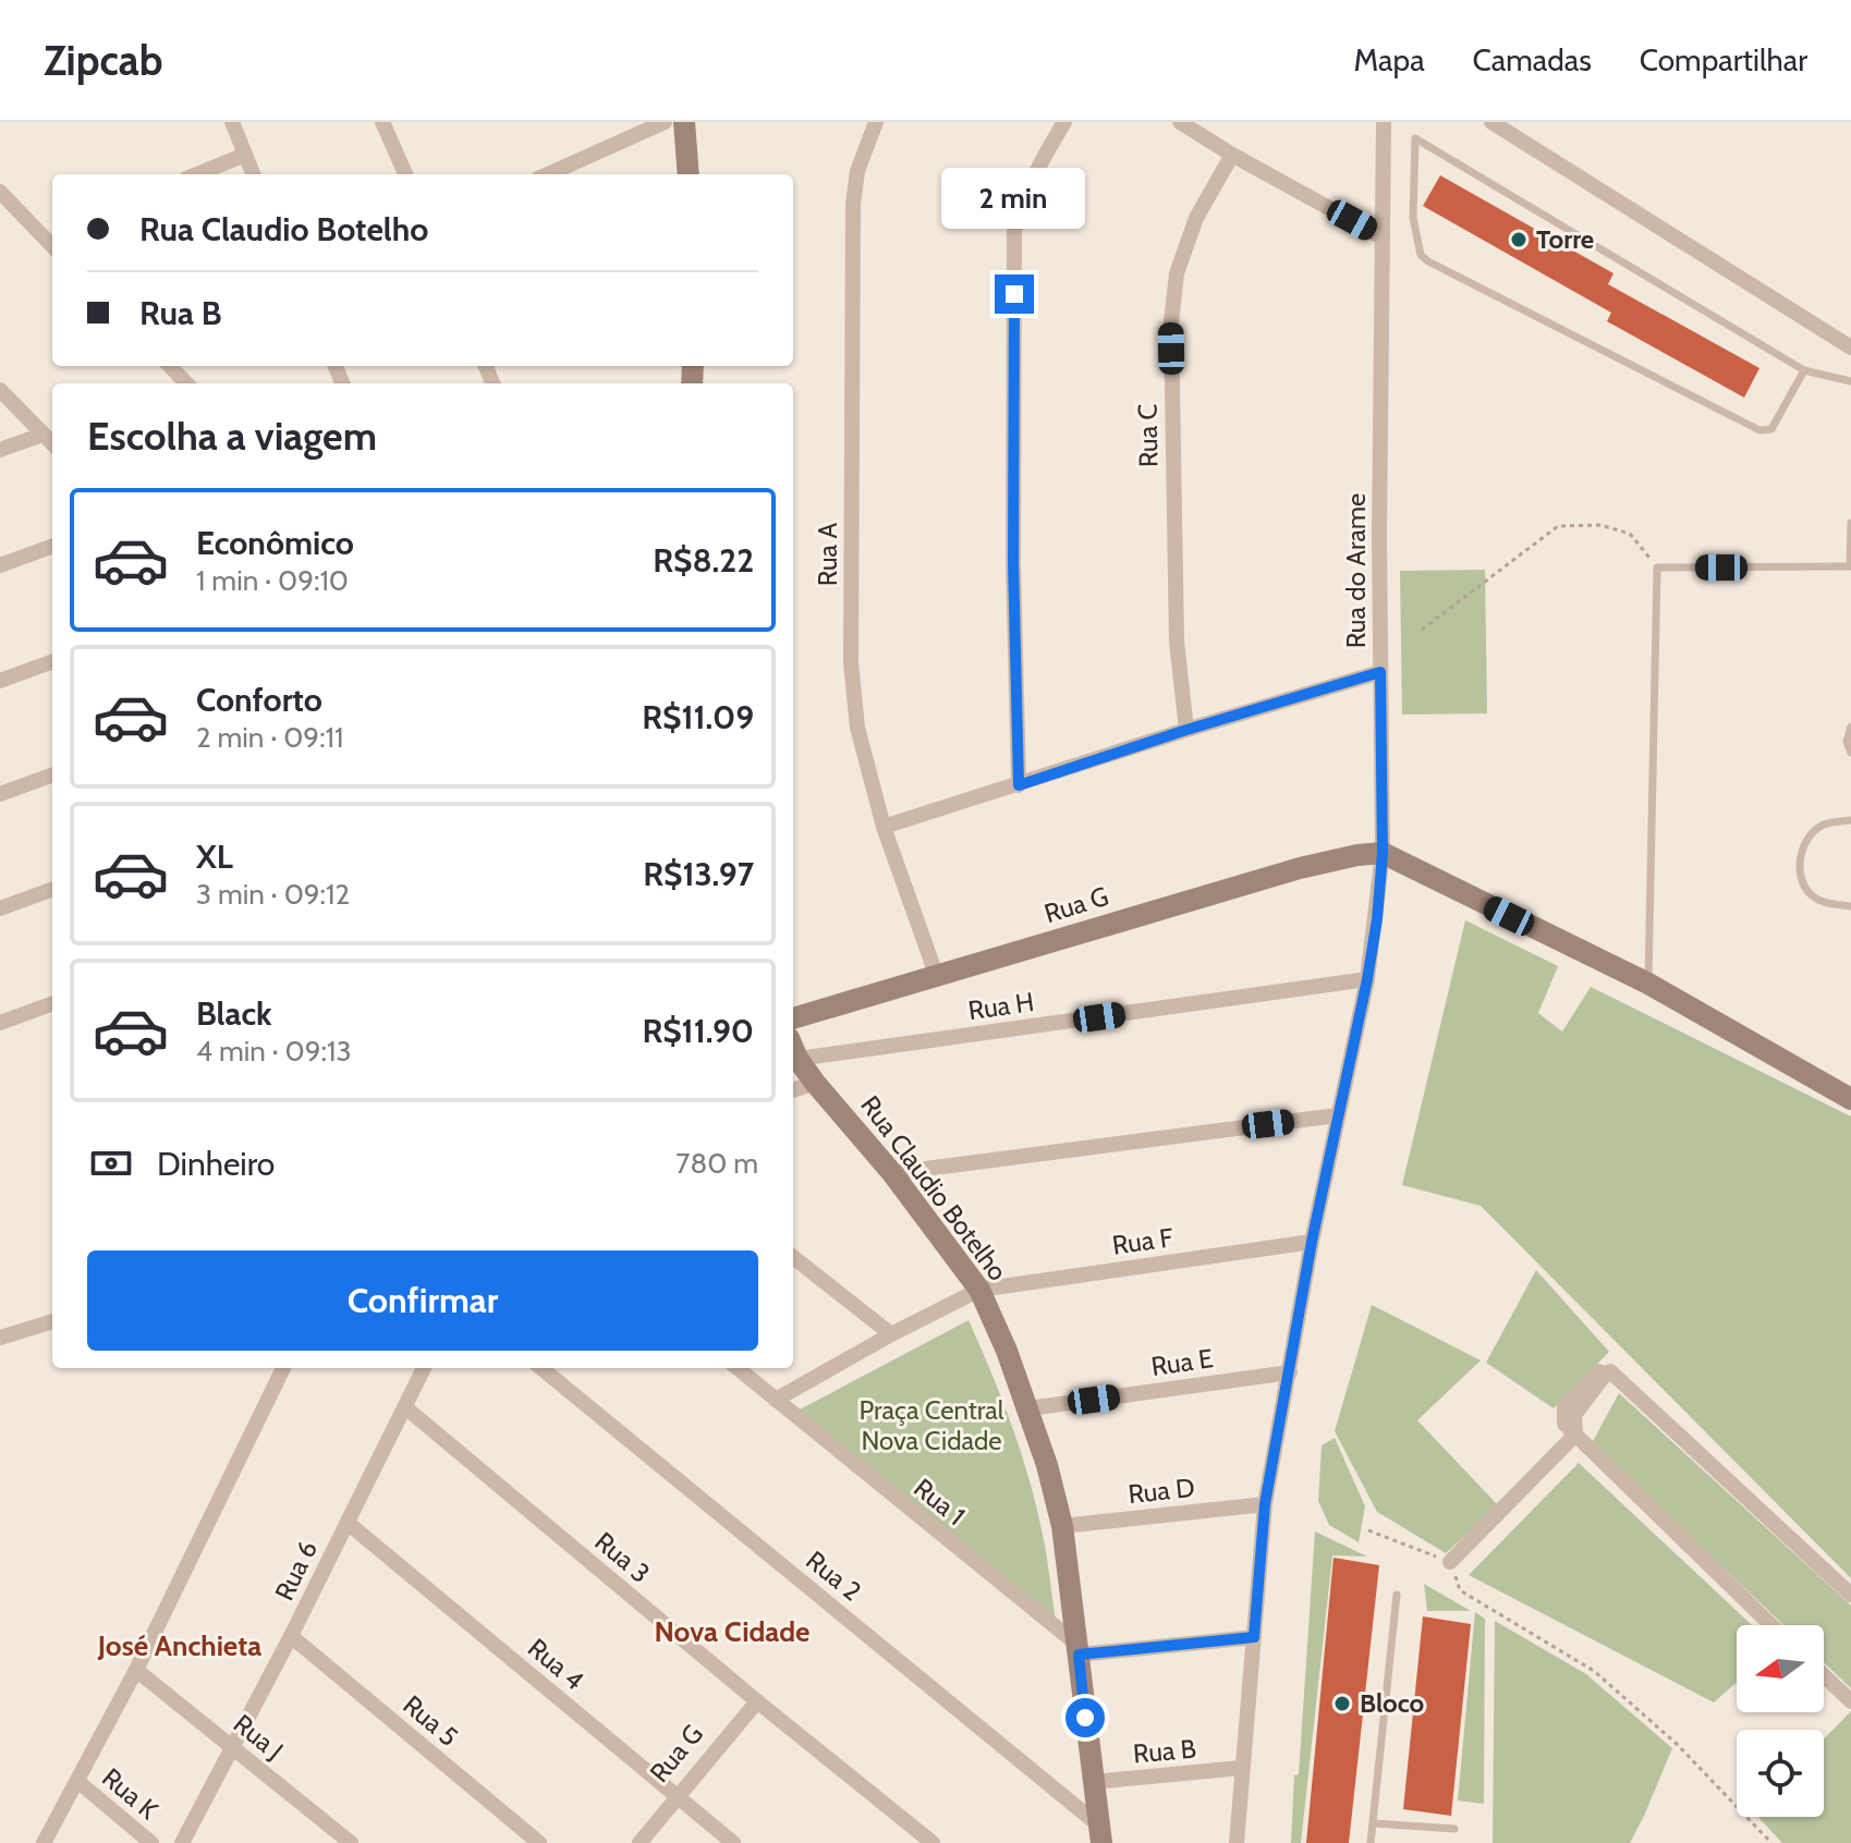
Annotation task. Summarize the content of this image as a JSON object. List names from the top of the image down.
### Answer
{
  "streets": {
    "street": [
      "Rua C",
      "Rua A",
      "Rua do Arame",
      "Rua G",
      "Rua H",
      "Rua Claudio Botelho",
      "Rua F",
      "Rua E",
      "Rua D",
      "Rua 1",
      "Rua 3",
      "Rua 6",
      "Rua 2",
      "Rua 4",
      "Rua 5",
      "Rua J",
      "Rua B",
      "Rua K"
    ]
  },
  "crossings": [
    ["Rua A", "Rua G"],
    ["Rua do Arame", "Rua G"],
    ["Rua do Arame", "Rua H"],
    ["Rua do Arame", "Rua F"],
    ["Rua do Arame", "Rua E"],
    ["Rua do Arame", "Rua D"],
    ["Rua do Arame", "Rua B"],
    ["Rua G", "Rua 3"],
    ["Rua G", "Rua 4"],
    ["Rua H", "Rua Claudio Botelho"],
    ["Rua Claudio Botelho", "Rua F"],
    ["Rua Claudio Botelho", "Rua E"],
    ["Rua Claudio Botelho", "Rua D"],
    ["Rua Claudio Botelho", "Rua 1"],
    ["Rua Claudio Botelho", "Rua 2"],
    ["Rua Claudio Botelho", "Rua B"],
    ["Rua F", "Rua 1"],
    ["Rua 3", "Rua 6"],
    ["Rua 6", "Rua 4"],
    ["Rua 6", "Rua 5"],
    ["Rua 6", "Rua J"]
  ],
  "districts": ["Nova Cidade", "José Anchieta"],
  "parks": ["Praça Central Nova Cidade"],
  "places": ["Torre", "Bloco"],
  "north": "left",
  "page": {
    "header": "Zipcab",
    "nav": ["Mapa", "Camadas", "Compartilhar"],
    "bubble": "2 min",
    "banner": ["Rua Claudio Botelho", "Rua B"],
    "heading": "Escolha a viagem",
    "list": [
      {
        "name": "Econômico",
        "note": "1 min · 09:10",
        "value": "R$8.22"
      },
      {
        "name": "Conforto",
        "note": "2 min · 09:11",
        "value": "R$11.09"
      },
      {
        "name": "XL",
        "note": "3 min · 09:12",
        "value": "R$13.97"
      },
      {
        "name": "Black",
        "note": "4 min · 09:13",
        "value": "R$11.90"
      }
    ],
    "pay": ["Dinheiro", "780 m"],
    "buttons": "Confirmar"
  }
}
